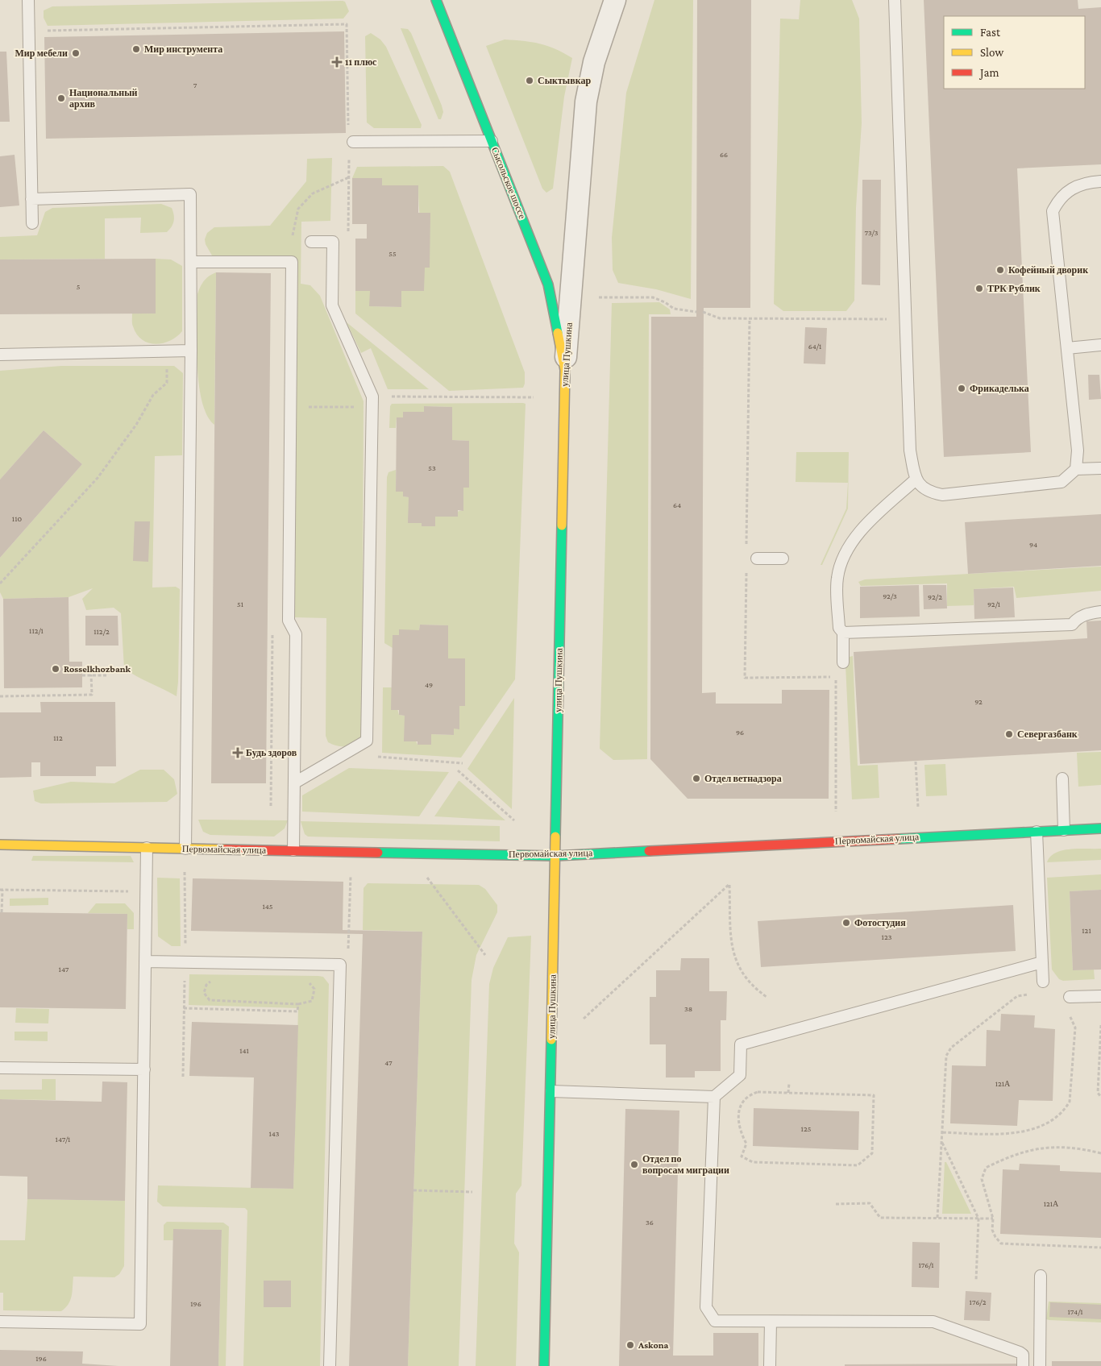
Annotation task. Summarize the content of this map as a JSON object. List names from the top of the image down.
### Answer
{
  "streets": {
    "main road": ["Сысольское шоссе", "улица Пушкина", "Первомайская улица"]
  },
  "crossings": [
    ["Сысольское шоссе", "улица Пушкина"],
    ["улица Пушкина", "Первомайская улица"]
  ],
  "places": {
    "other": [
      "Мир инструмента",
      "Мир мебели",
      "Сыктывкар",
      "Национальный архив",
      "Кофейный дворик",
      "ТРК Рублик",
      "Фрикаделька",
      "Rosselkhozbank",
      "Севергазбанк",
      "Отдел ветнадзора",
      "Фотостудия",
      "Отдел по вопросам миграции",
      "Askona"
    ],
    "health": ["11 плюс", "Будь здоров"]
  },
  "house_numbers": [
    "7",
    "66",
    "73/3",
    "55",
    "5",
    "64/1",
    "53",
    "64",
    "110",
    "94",
    "92/3",
    "92/2",
    "51",
    "92/1",
    "112/1",
    "112/2",
    "49",
    "92",
    "96",
    "112",
    "145",
    "121",
    "123",
    "147",
    "38",
    "141",
    "47",
    "121А",
    "125",
    "143",
    "147/1",
    "121А",
    "36",
    "176/1",
    "176/2",
    "196",
    "174/1",
    "196"
  ],
  "legend": ["Fast", "Slow", "Jam"]
}
